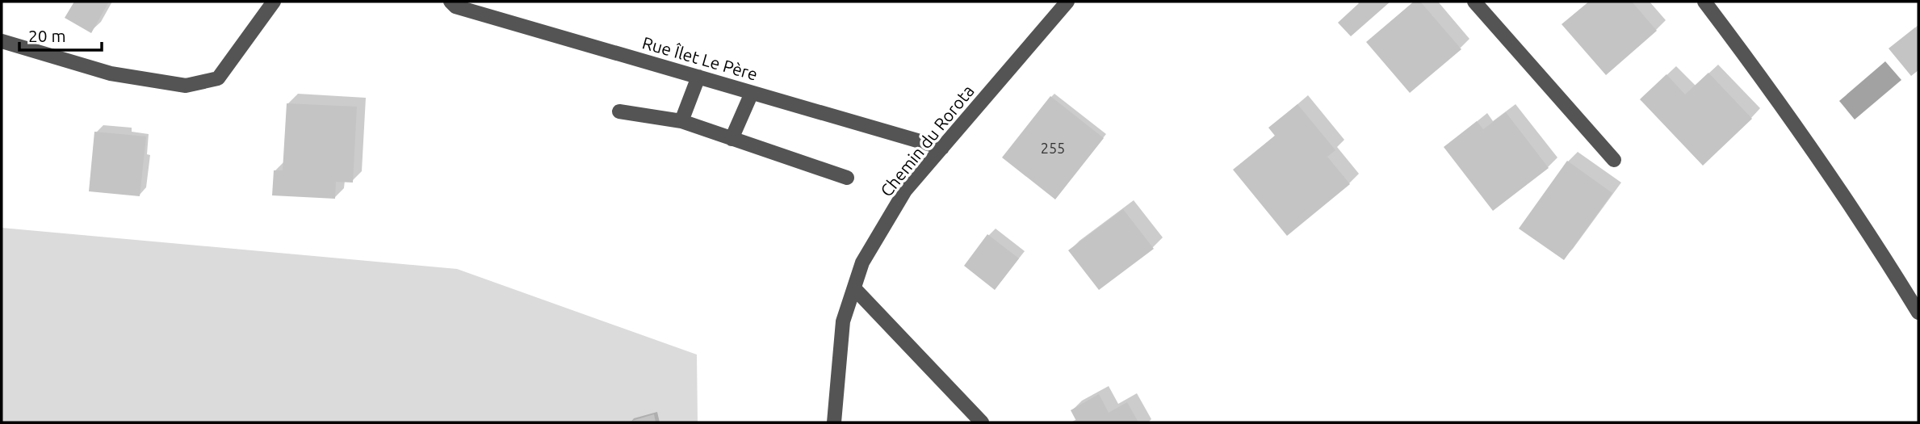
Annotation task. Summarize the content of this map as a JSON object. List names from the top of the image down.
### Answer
{
  "streets": {
    "street": ["Rue Îlet Le Père", "Chemin du Rorota"]
  },
  "crossings": [
    ["Rue Îlet Le Père", "Chemin du Rorota"]
  ],
  "house_numbers": ["255"],
  "scale_bar": "20 m"
}
